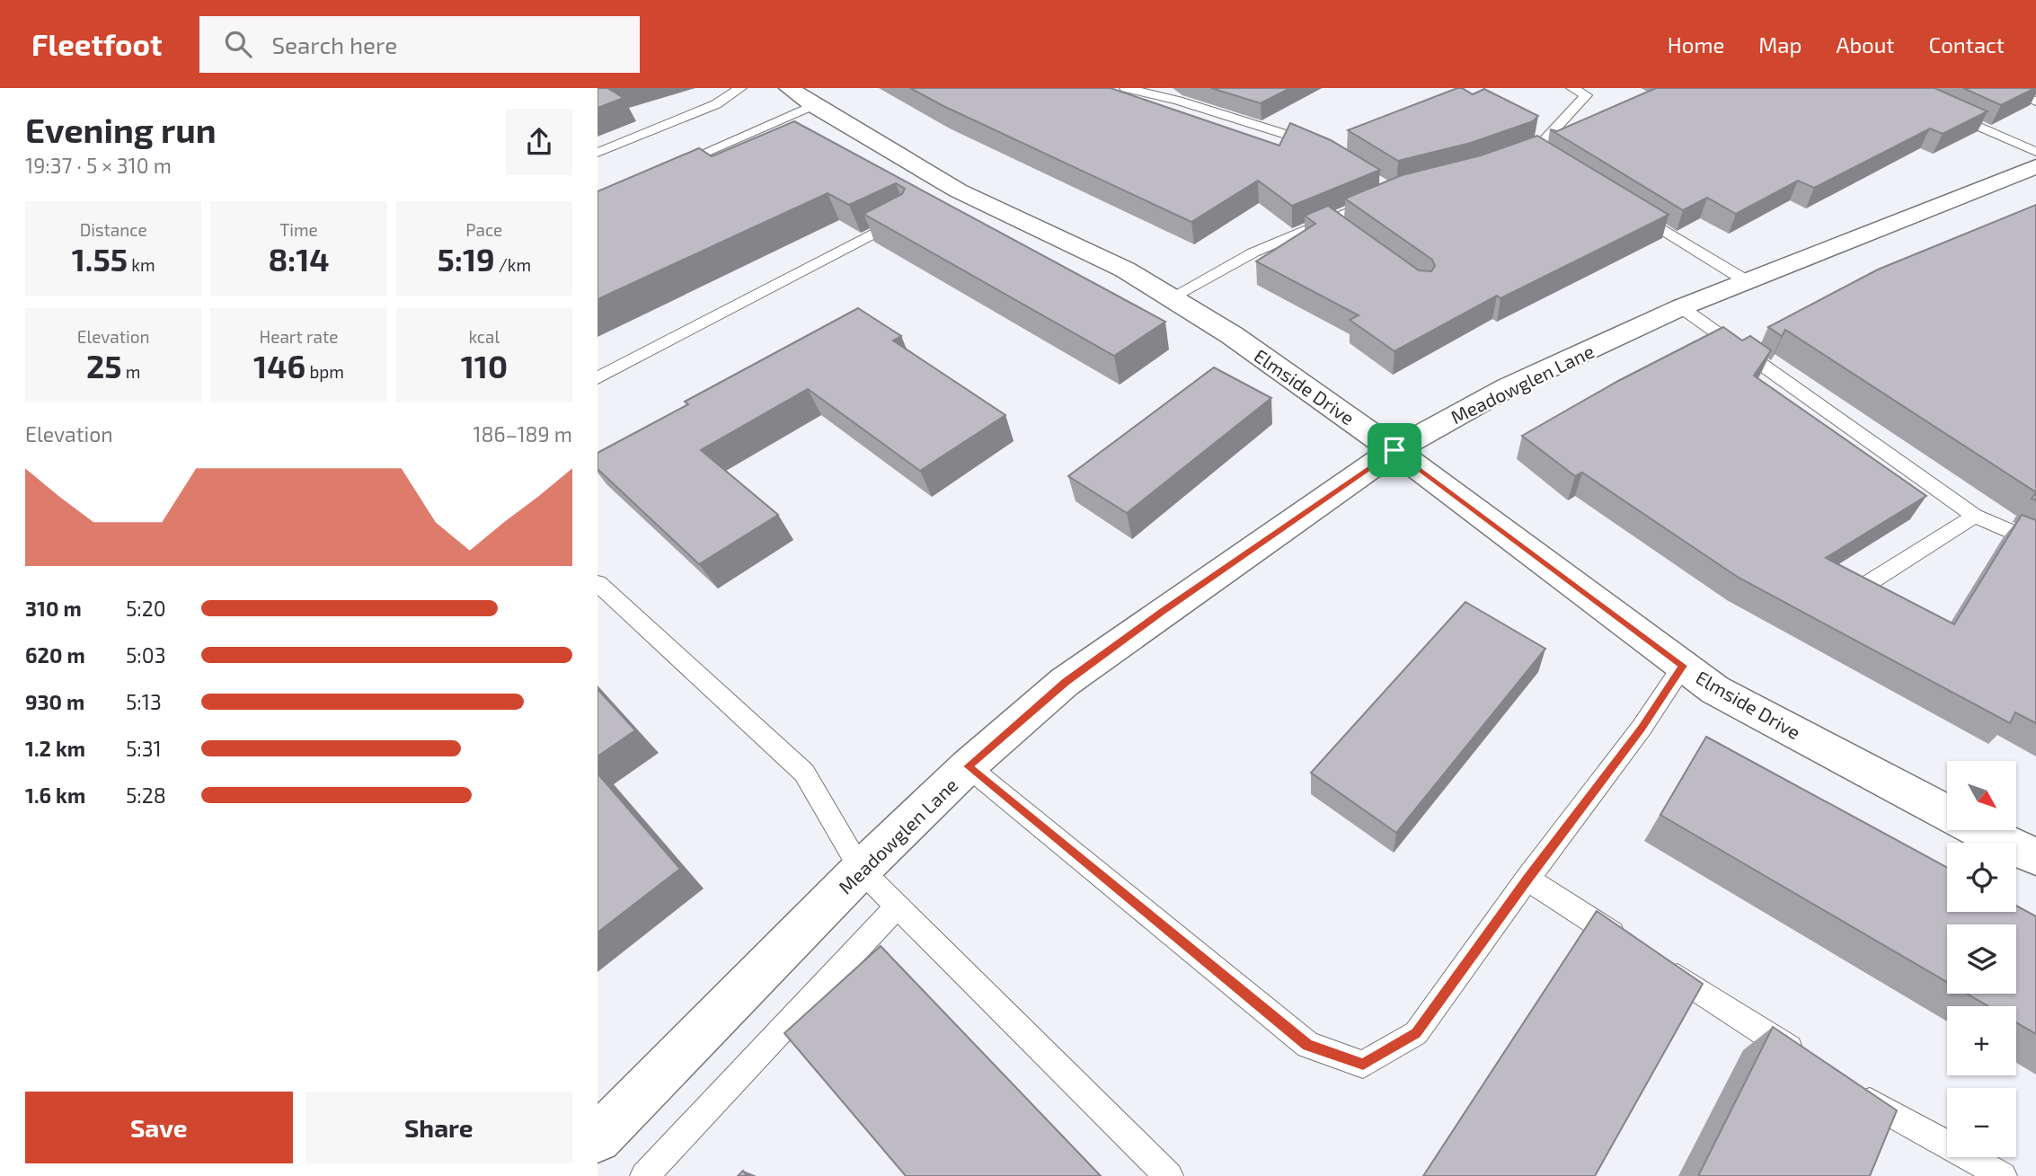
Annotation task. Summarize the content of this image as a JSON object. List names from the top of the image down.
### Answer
{
  "streets": {
    "street": ["Meadowglen Lane", "Elmside Drive"]
  },
  "crossings": [
    ["Meadowglen Lane", "Elmside Drive"]
  ],
  "north": "bottom right",
  "page": {
    "header": "Fleetfoot",
    "search": "Search here",
    "nav": [
      "Home",
      "Map",
      "About",
      "Contact"
    ],
    "heading": ["Evening run", "19:37 · 5 × 310 m"],
    "stats": [
      ["Distance", "1.55 km"],
      ["Time", "8:14"],
      ["Pace", "5:19 /km"],
      ["Elevation", "25 m"],
      ["Heart rate", "146 bpm"],
      ["kcal", "110"]
    ],
    "chart": ["Elevation", "186–189 m"],
    "list": [
      {
        "name": "310 m",
        "note": "5:20"
      },
      {
        "name": "620 m",
        "note": "5:03"
      },
      {
        "name": "930 m",
        "note": "5:13"
      },
      {
        "name": "1.2 km",
        "note": "5:31"
      },
      {
        "name": "1.6 km",
        "note": "5:28"
      }
    ],
    "map_buttons": ["+", "−"],
    "buttons": ["Save", "Share"]
  }
}
